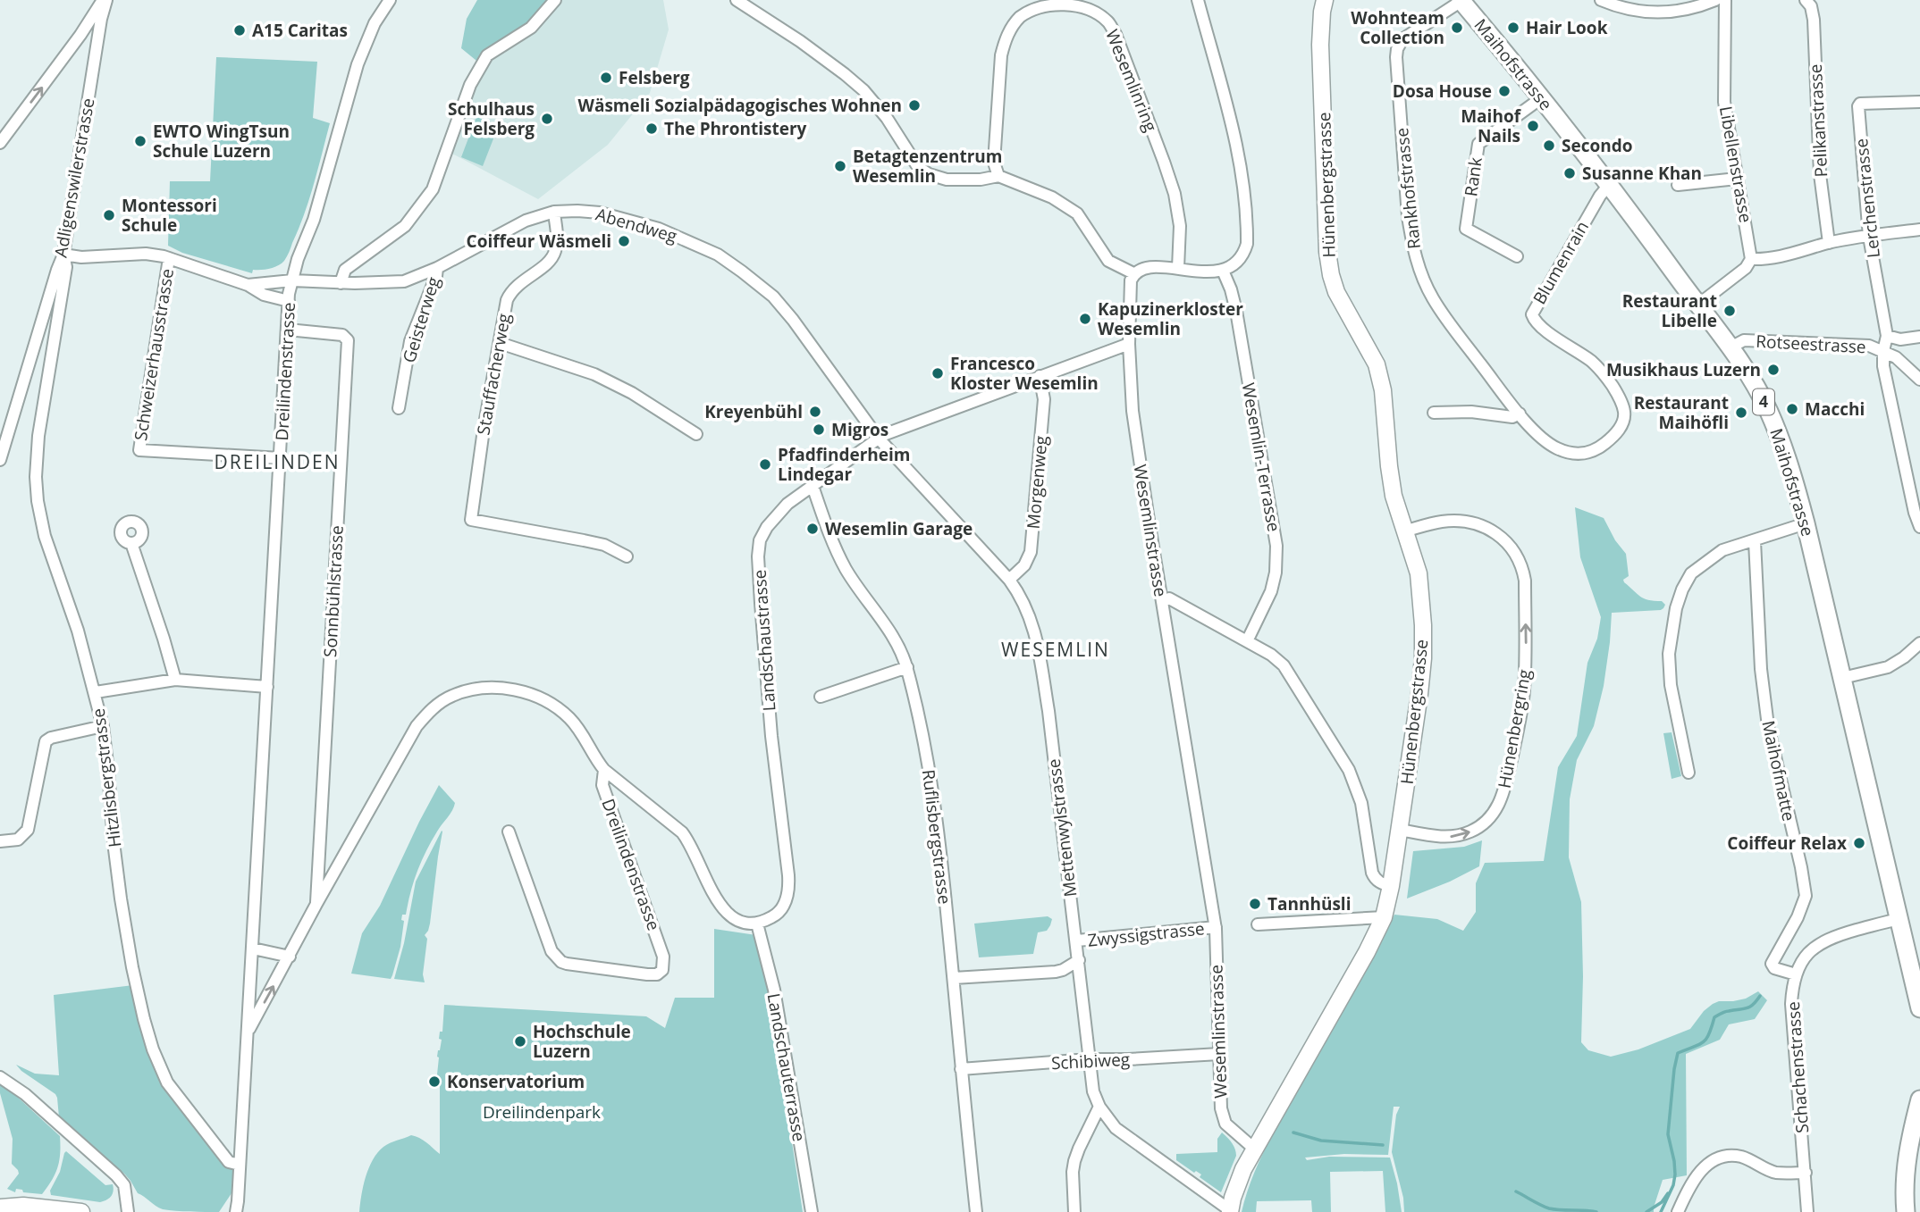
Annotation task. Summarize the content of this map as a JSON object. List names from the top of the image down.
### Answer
{
  "streets": {
    "main road": ["Maihofstrasse", "4"],
    "street": [
      "Wesemlinring",
      "Pelikanstrasse",
      "Libellenstrasse",
      "Rank",
      "Adligenswilerstrasse",
      "Hünenbergstrasse",
      "Rankhofstrasse",
      "Lerchenstrasse",
      "Abendweg",
      "Blumenrain",
      "Geisterweg",
      "Rotseestrasse",
      "Schweizerhausstrasse",
      "Dreilindenstrasse",
      "Stauffacherweg",
      "Wesemlin-Terrasse",
      "Morgenweg",
      "Wesemlinstrasse",
      "Sonnbühlstrasse",
      "Landschaustrasse",
      "Hünenbergring",
      "Maihofmatte",
      "Hitzlisbergstrasse",
      "Mettenwylstrasse",
      "Ruflisbergstrasse",
      "Zwyssigstrasse",
      "Schibiweg",
      "Landschauterrasse",
      "Schachenstrasse"
    ]
  },
  "crossings": [
    ["Maihofstrasse", "Rank"],
    ["Maihofstrasse", "Rankhofstrasse"],
    ["Maihofstrasse", "Blumenrain"],
    ["Maihofstrasse", "Rotseestrasse"],
    ["Maihofstrasse", "Schachenstrasse"],
    ["Adligenswilerstrasse", "Abendweg"],
    ["Adligenswilerstrasse", "Hitzlisbergstrasse"],
    ["Hünenbergstrasse", "Wesemlinstrasse"],
    ["Hünenbergstrasse", "Hünenbergring"],
    ["Hünenbergstrasse", "Mettenwylstrasse"],
    ["Rankhofstrasse", "Blumenrain"],
    ["Lerchenstrasse", "Rotseestrasse"],
    ["Abendweg", "Geisterweg"],
    ["Abendweg", "Schweizerhausstrasse"],
    ["Abendweg", "Dreilindenstrasse"],
    ["Abendweg", "Stauffacherweg"],
    ["Abendweg", "Landschaustrasse"],
    ["Abendweg", "Hitzlisbergstrasse"],
    ["Abendweg", "Mettenwylstrasse"],
    ["Schweizerhausstrasse", "Dreilindenstrasse"],
    ["Dreilindenstrasse", "Sonnbühlstrasse"],
    ["Morgenweg", "Landschaustrasse"],
    ["Morgenweg", "Mettenwylstrasse"],
    ["Wesemlinstrasse", "Landschaustrasse"],
    ["Wesemlinstrasse", "Zwyssigstrasse"],
    ["Wesemlinstrasse", "Schibiweg"],
    ["Landschaustrasse", "Mettenwylstrasse"],
    ["Landschaustrasse", "Ruflisbergstrasse"],
    ["Landschaustrasse", "Landschauterrasse"],
    ["Maihofmatte", "Schachenstrasse"],
    ["Mettenwylstrasse", "Zwyssigstrasse"],
    ["Mettenwylstrasse", "Schibiweg"],
    ["Ruflisbergstrasse", "Zwyssigstrasse"],
    ["Ruflisbergstrasse", "Schibiweg"]
  ],
  "districts": ["DREILINDEN", "WESEMLIN"],
  "parks": ["Dreilindenpark"],
  "places": [
    "Wohnteam Collection",
    "Hair Look",
    "A15 Caritas",
    "Felsberg",
    "Dosa House",
    "Wäsmeli Sozialpädagogisches Wohnen",
    "Schulhaus Felsberg",
    "Maihof Nails",
    "The Phrontistery",
    "EWTO WingTsun Schule Luzern",
    "Secondo",
    "Betagtenzentrum Wesemlin",
    "Susanne Khan",
    "Montessori Schule",
    "Coiffeur Wäsmeli",
    "Restaurant Libelle",
    "Kapuzinerkloster Wesemlin",
    "Musikhaus Luzern",
    "Francesco Kloster Wesemlin",
    "Macchi",
    "Kreyenbühl",
    "Restaurant Maihöfli",
    "Migros",
    "Pfadfinderheim Lindegar",
    "Wesemlin Garage",
    "Coiffeur Relax",
    "Tannhüsli",
    "Hochschule Luzern",
    "Konservatorium"
  ]
}
